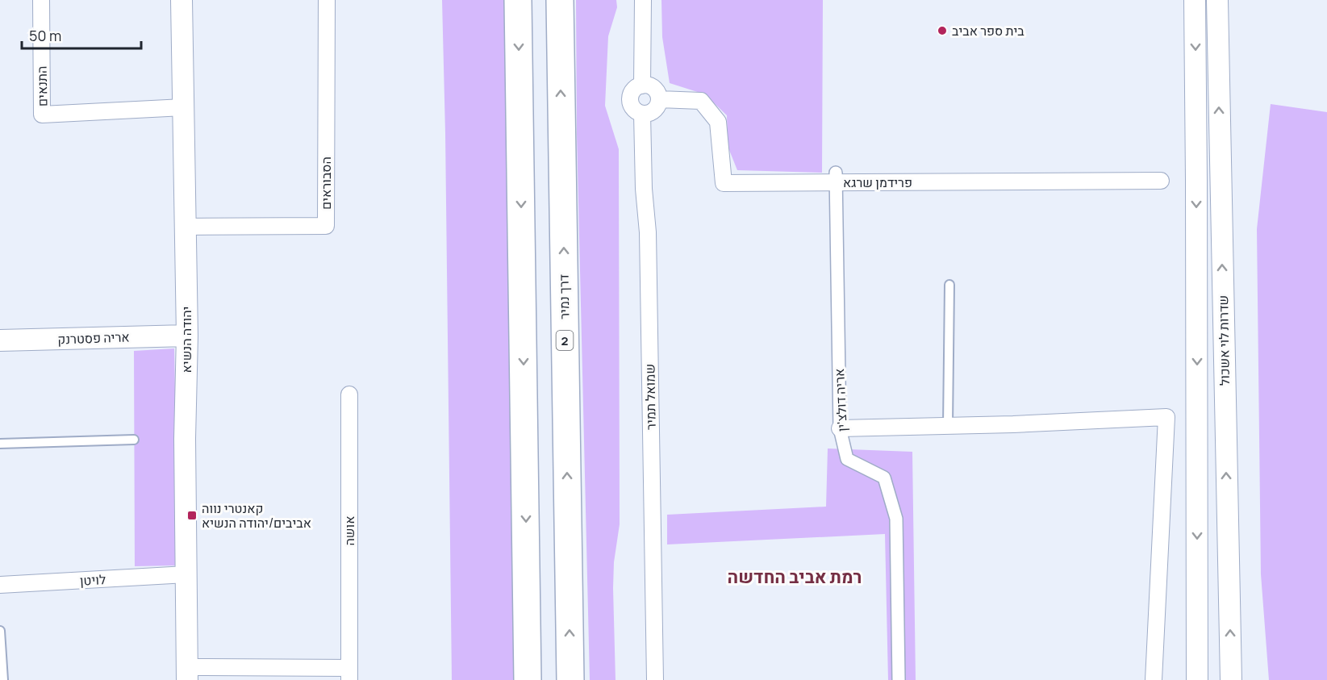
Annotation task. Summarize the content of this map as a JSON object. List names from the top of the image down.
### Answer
{
  "streets": {
    "highway": ["דרך נמיר", "2"],
    "street": [
      "התנאים",
      "פרידמן שרגא",
      "הסבוראים",
      "אריה פסטרנק",
      "יהודה הנשיא",
      "שדרות לוי אשכול",
      "שמואל תמיר",
      "אריה דולצ'ין",
      "אושה",
      "לויטן"
    ]
  },
  "crossings": [
    ["התנאים", "יהודה הנשיא"],
    ["פרידמן שרגא", "שמואל תמיר"],
    ["פרידמן שרגא", "אריה דולצ'ין"],
    ["הסבוראים", "יהודה הנשיא"],
    ["אריה פסטרנק", "יהודה הנשיא"],
    ["יהודה הנשיא", "אושה"],
    ["יהודה הנשיא", "לויטן"]
  ],
  "districts": ["רמת אביב החדשה"],
  "places": {
    "other": ["בית ספר אביב"],
    "transit": ["קאנטרי נווה אביבים/יהודה הנשיא"]
  },
  "scale_bar": "50 m"
}
